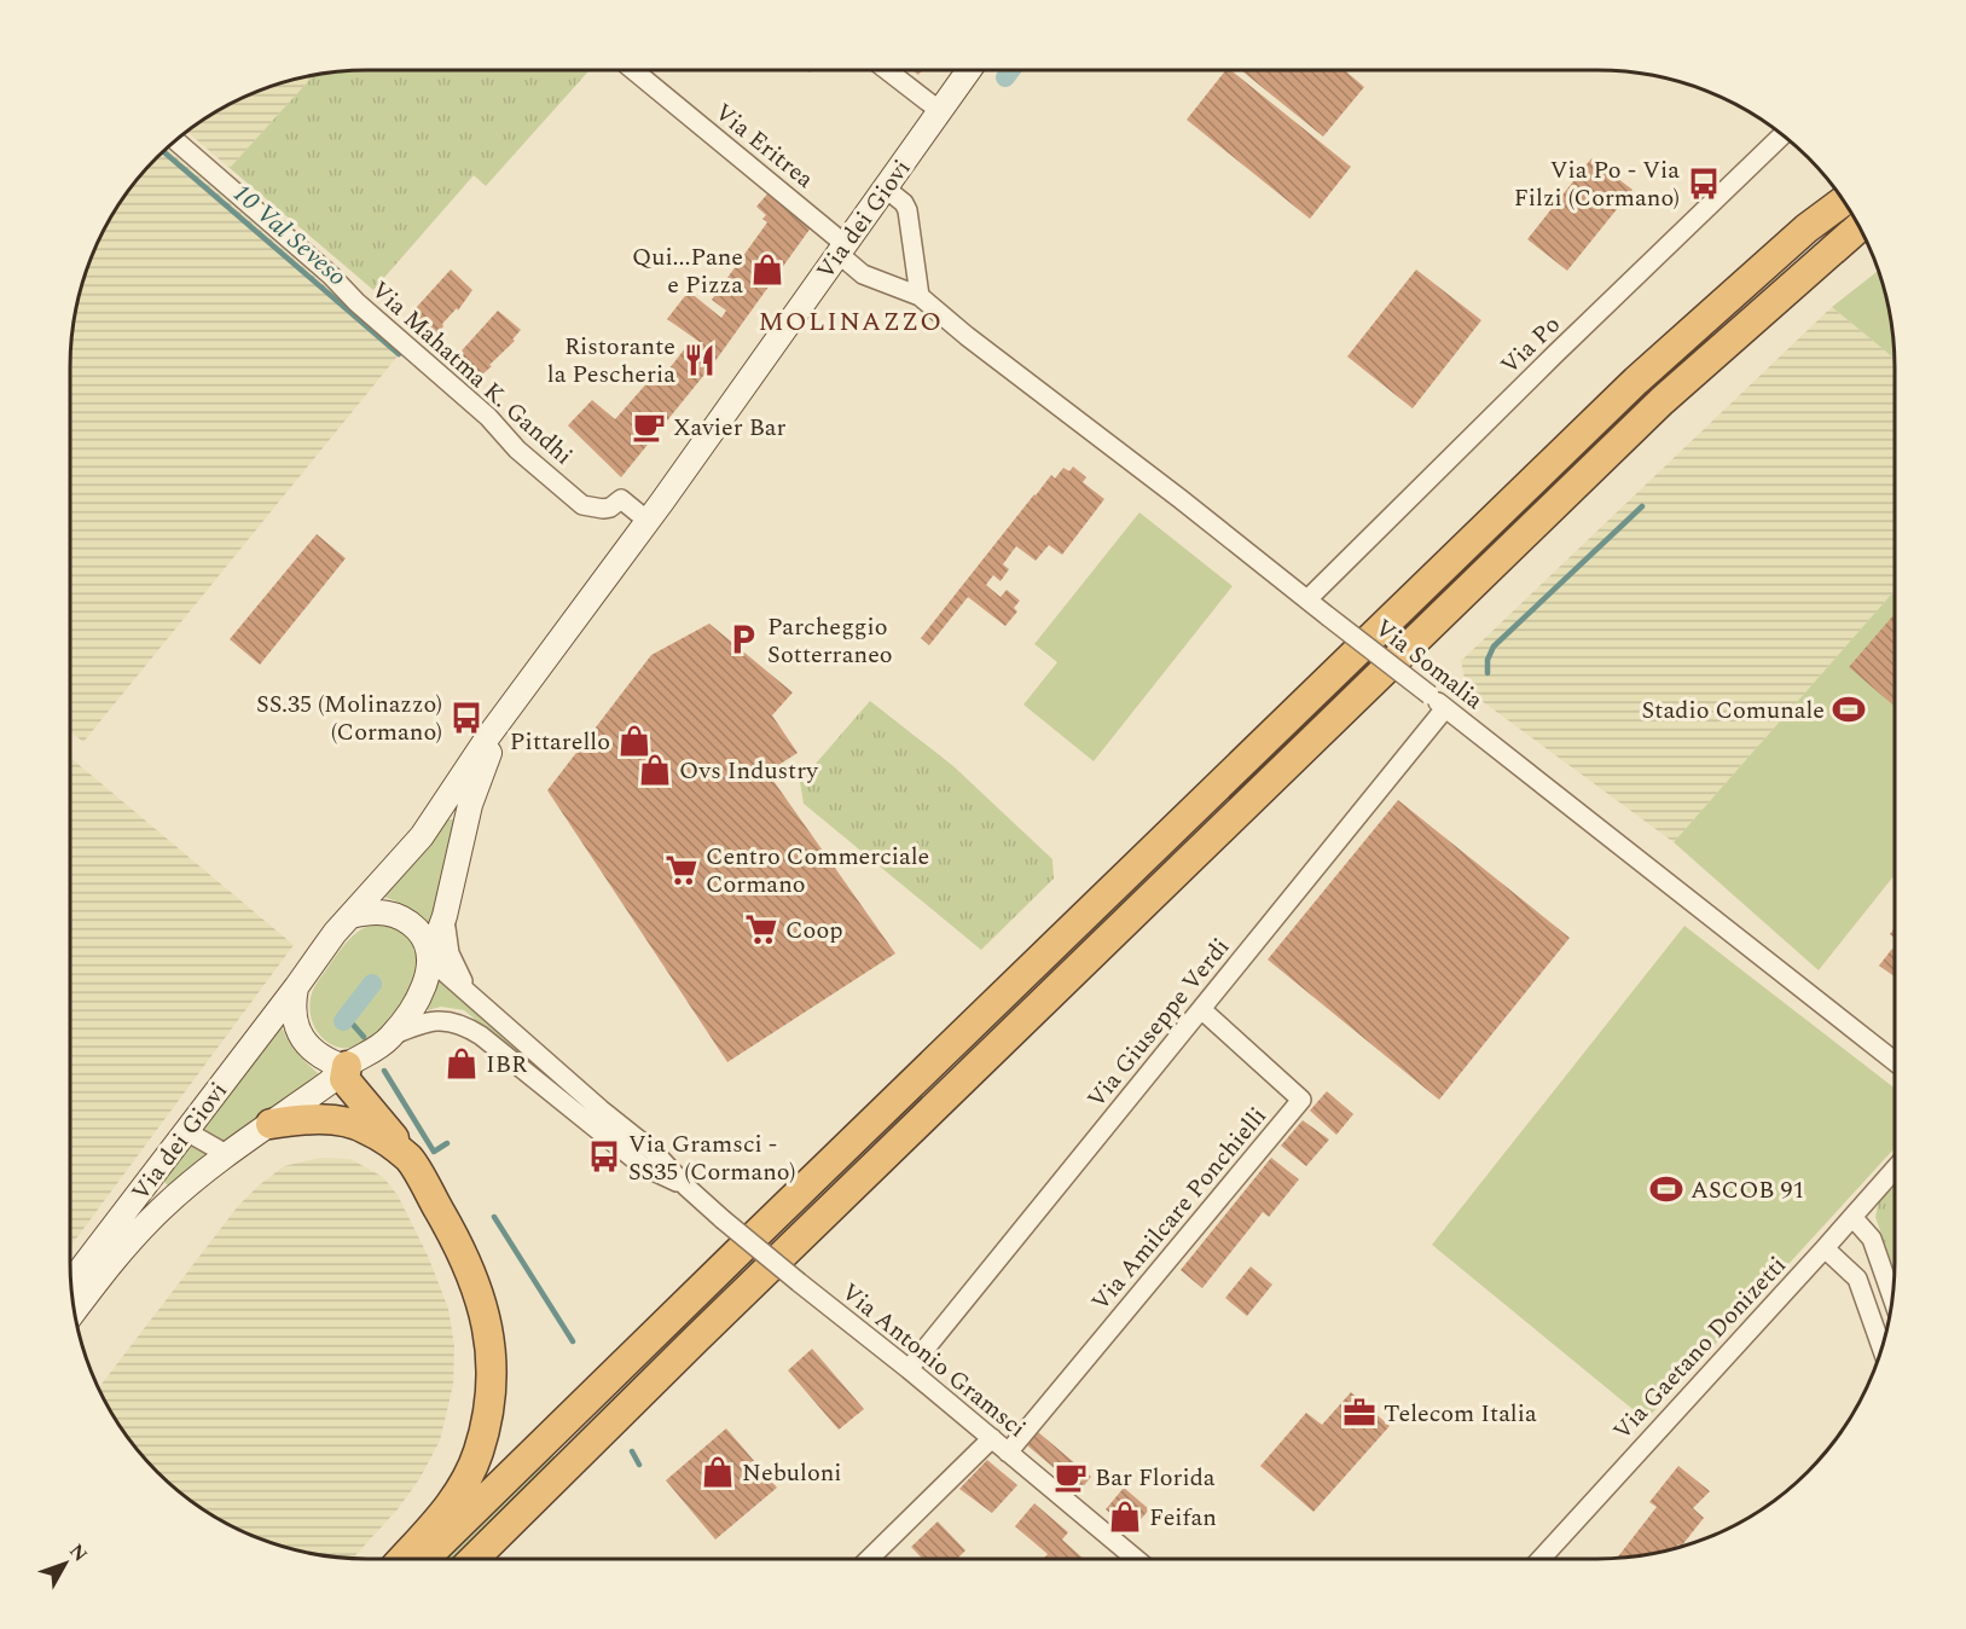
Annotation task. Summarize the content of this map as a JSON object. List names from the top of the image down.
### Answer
{
  "streets": {
    "main road": ["Via dei Giovi"],
    "street": [
      "Via Eritrea",
      "Via Po",
      "Via Mahatma K. Gandhi",
      "Via Somalia",
      "Via Giuseppe Verdi",
      "Via Amilcare Ponchielli",
      "Via Gaetano Donizetti",
      "Via Antonio Gramsci"
    ]
  },
  "crossings": [
    ["Via Eritrea", "Via dei Giovi"],
    ["Via Eritrea", "Via Somalia"],
    ["Via dei Giovi", "Via Mahatma K. Gandhi"],
    ["Via dei Giovi", "Via Somalia"],
    ["Via dei Giovi", "Via Antonio Gramsci"],
    ["Via Po", "Via Somalia"],
    ["Via Somalia", "Via Giuseppe Verdi"],
    ["Via Giuseppe Verdi", "Via Amilcare Ponchielli"],
    ["Via Giuseppe Verdi", "Via Antonio Gramsci"],
    ["Via Amilcare Ponchielli", "Via Antonio Gramsci"]
  ],
  "districts": ["MOLINAZZO"],
  "water": ["10 Val Seveso"],
  "places": {
    "bus stop": ["Via Po - Via Filzi (Cormano)", "SS.35 (Molinazzo) (Cormano)", "Via Gramsci - SS35 (Cormano)"],
    "shop": [
      "Qui...Pane e Pizza",
      "Pittarello",
      "Ovs Industry",
      "IBR",
      "Nebuloni",
      "Feifan"
    ],
    "restaurant": ["Ristorante la Pescheria"],
    "cafe": ["Xavier Bar", "Bar Florida"],
    "parking": ["Parcheggio Sotterraneo"],
    "sports": ["Stadio Comunale", "ASCOB 91"],
    "supermarket": ["Centro Commerciale Cormano", "Coop"],
    "office": ["Telecom Italia"]
  },
  "north": "top right"
}
